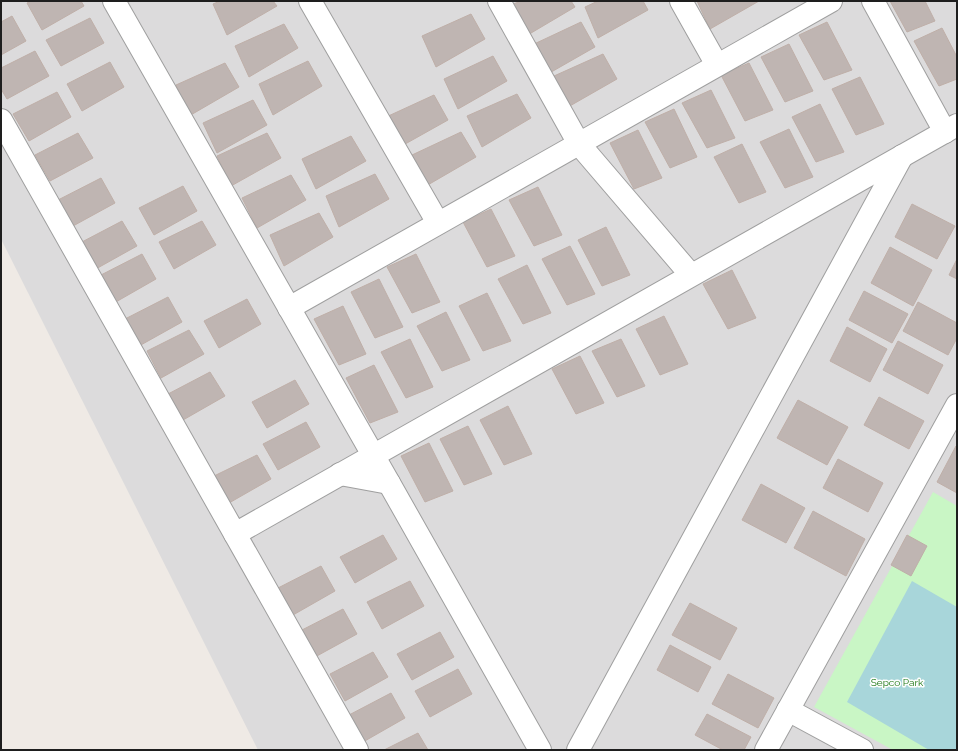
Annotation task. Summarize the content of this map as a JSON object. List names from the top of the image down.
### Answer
{
  "parks": ["Sepco Park"]
}
